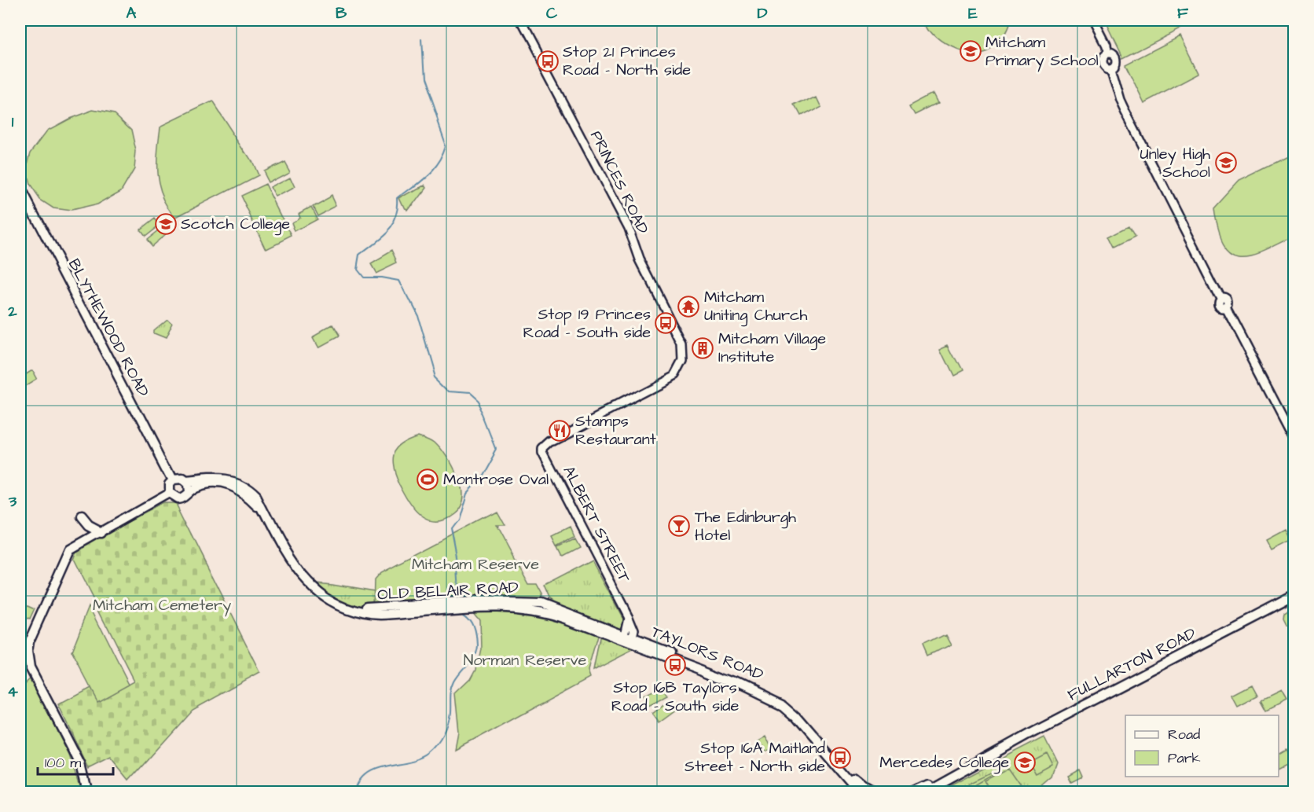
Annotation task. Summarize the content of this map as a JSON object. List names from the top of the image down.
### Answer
{
  "streets": {
    "main road": [
      "BLYTHEWOOD ROAD",
      "OLD BELAIR ROAD",
      "TAYLORS ROAD",
      "FULLARTON ROAD"
    ],
    "street": ["PRINCES ROAD", "ALBERT STREET"]
  },
  "crossings": [
    ["PRINCES ROAD", "ALBERT STREET"],
    ["BLYTHEWOOD ROAD", "OLD BELAIR ROAD"],
    ["ALBERT STREET", "OLD BELAIR ROAD"],
    ["ALBERT STREET", "TAYLORS ROAD"],
    ["OLD BELAIR ROAD", "TAYLORS ROAD"]
  ],
  "parks": ["Mitcham Reserve", "Mitcham Cemetery", "Norman Reserve"],
  "places": {
    "school or university": [
      "Mitcham Primary School",
      "Unley High School",
      "Scotch College",
      "Mercedes College"
    ],
    "bus stop": [
      "Stop 21 Princes Road - North side",
      "Stop 19 Princes Road - South side",
      "Stop 16B Taylors Road - South side",
      "Stop 16A Maitland Street - North side"
    ],
    "temple": ["Mitcham Uniting Church"],
    "building": ["Mitcham Village Institute"],
    "restaurant": ["Stamps Restaurant"],
    "sports": ["Montrose Oval"],
    "bar": ["The Edinburgh Hotel"]
  },
  "legend": ["Road", "Park"],
  "scale_bar": "100 m",
  "grid": {
    "columns": [
      "A",
      "B",
      "C",
      "D",
      "E",
      "F"
    ],
    "rows": [
      "1",
      "2",
      "3",
      "4"
    ]
  }
}
